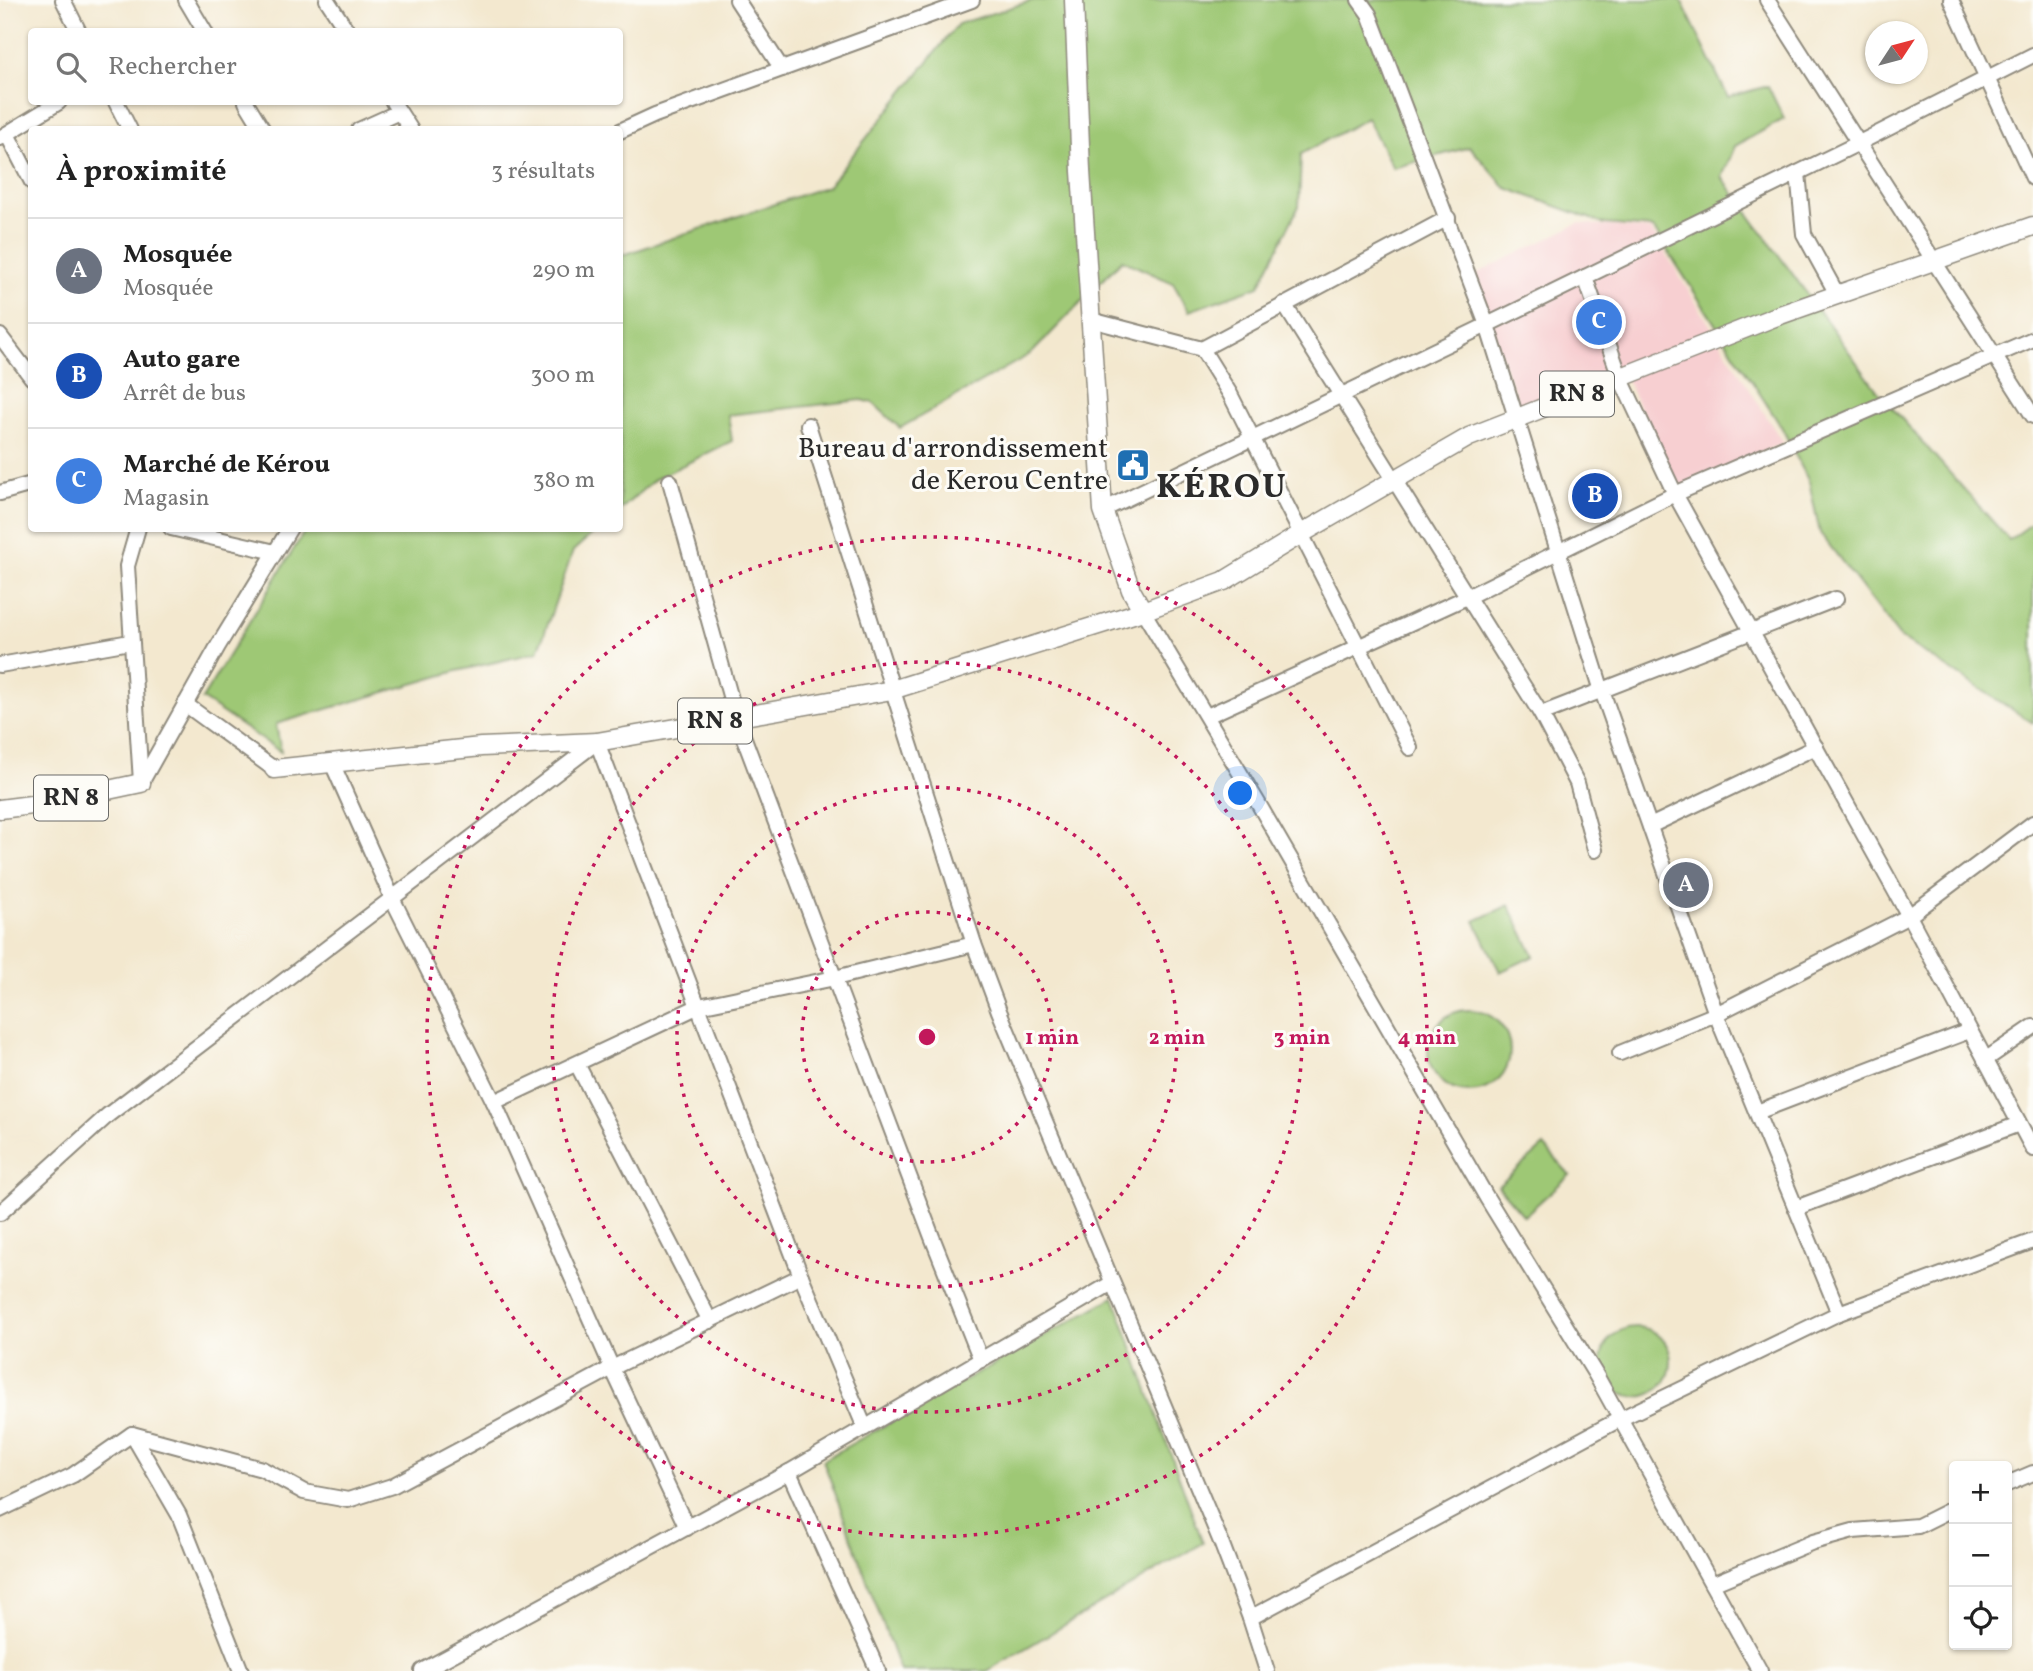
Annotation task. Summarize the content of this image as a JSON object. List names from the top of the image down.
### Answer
{
  "streets": {
    "main road": ["RN 8"]
  },
  "districts": ["KÉROU"],
  "places": {
    "public building": ["Bureau d'arrondissement de Kerou Centre"]
  },
  "north": "top right",
  "page": {
    "search": "Rechercher",
    "heading": ["À proximité", "3 résultats"],
    "list": [
      {
        "mark": "A",
        "name": "Mosquée",
        "note": "Mosquée",
        "value": "290 m"
      },
      {
        "mark": "B",
        "name": "Auto gare",
        "note": "Arrêt de bus",
        "value": "300 m"
      },
      {
        "mark": "C",
        "name": "Marché de Kérou",
        "note": "Magasin",
        "value": "380 m"
      }
    ],
    "pins": ["C", "B", "A"],
    "map_buttons": ["+", "−"]
  },
  "rings": [
    "1 min",
    "2 min",
    "3 min",
    "4 min"
  ]
}
